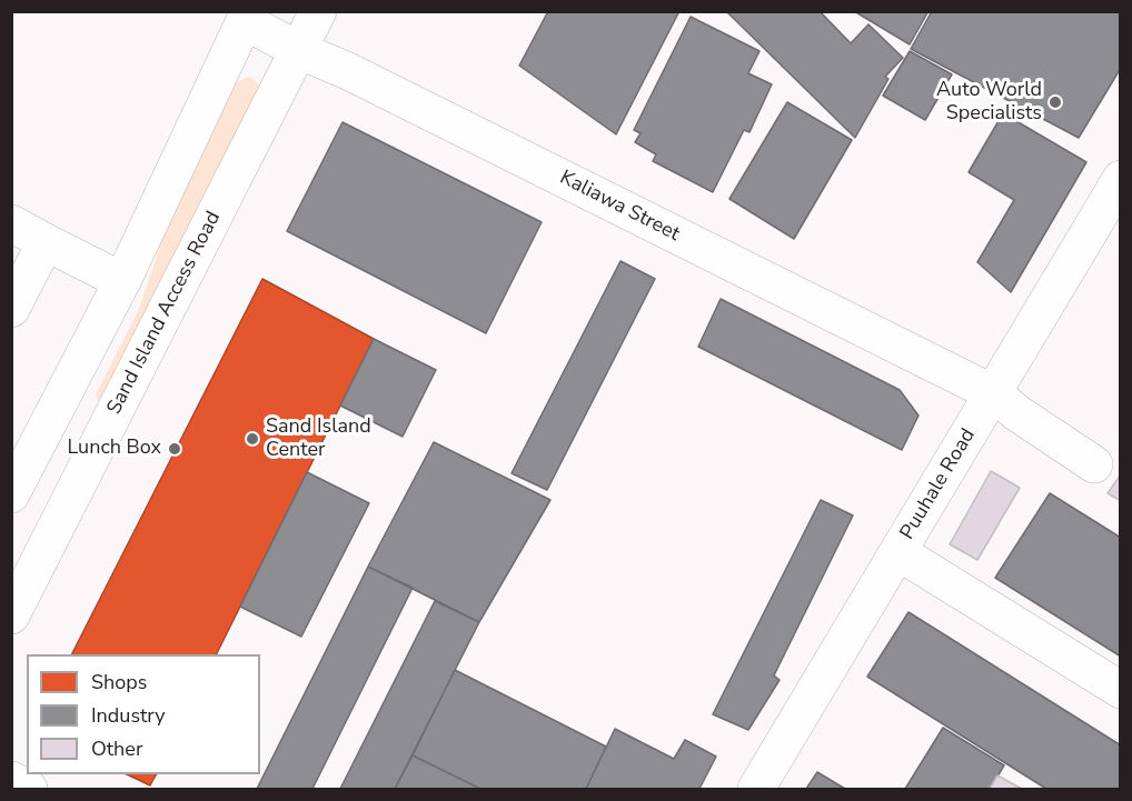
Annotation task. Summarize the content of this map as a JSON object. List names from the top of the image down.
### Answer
{
  "streets": {
    "street": ["Kaliawa Street", "Sand Island Access Road", "Puuhale Road"]
  },
  "crossings": [
    ["Kaliawa Street", "Sand Island Access Road"],
    ["Kaliawa Street", "Puuhale Road"]
  ],
  "places": ["Auto World Specialists", "Sand Island Center", "Lunch Box"],
  "legend": ["Shops", "Industry", "Other"]
}
